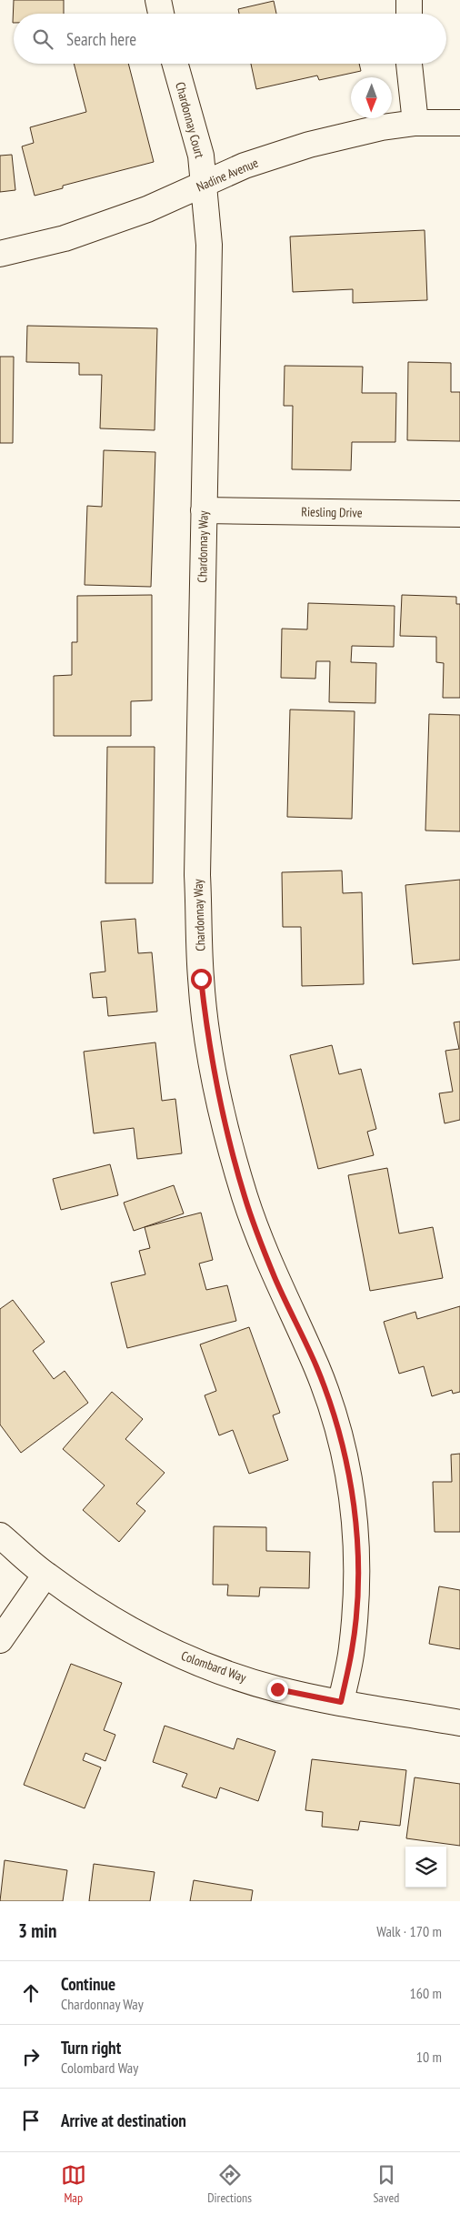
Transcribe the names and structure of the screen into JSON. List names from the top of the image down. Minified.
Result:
{"streets":{"street":["Chardonnay Court","Nadine Avenue","Riesling Drive","Chardonnay Way","Colombard Way"]},"crossings":[["Chardonnay Court","Nadine Avenue"],["Chardonnay Court","Chardonnay Way"],["Nadine Avenue","Chardonnay Way"],["Riesling Drive","Chardonnay Way"],["Chardonnay Way","Colombard Way"]],"north":"bottom","page":{"search":"Search here","heading":["3 min","Walk · 170 m"],"list":[["Continue","Chardonnay Way","160 m"],["Turn right","Colombard Way","10 m"],"Arrive at destination"],"nav":["Map","Directions","Saved"]}}
